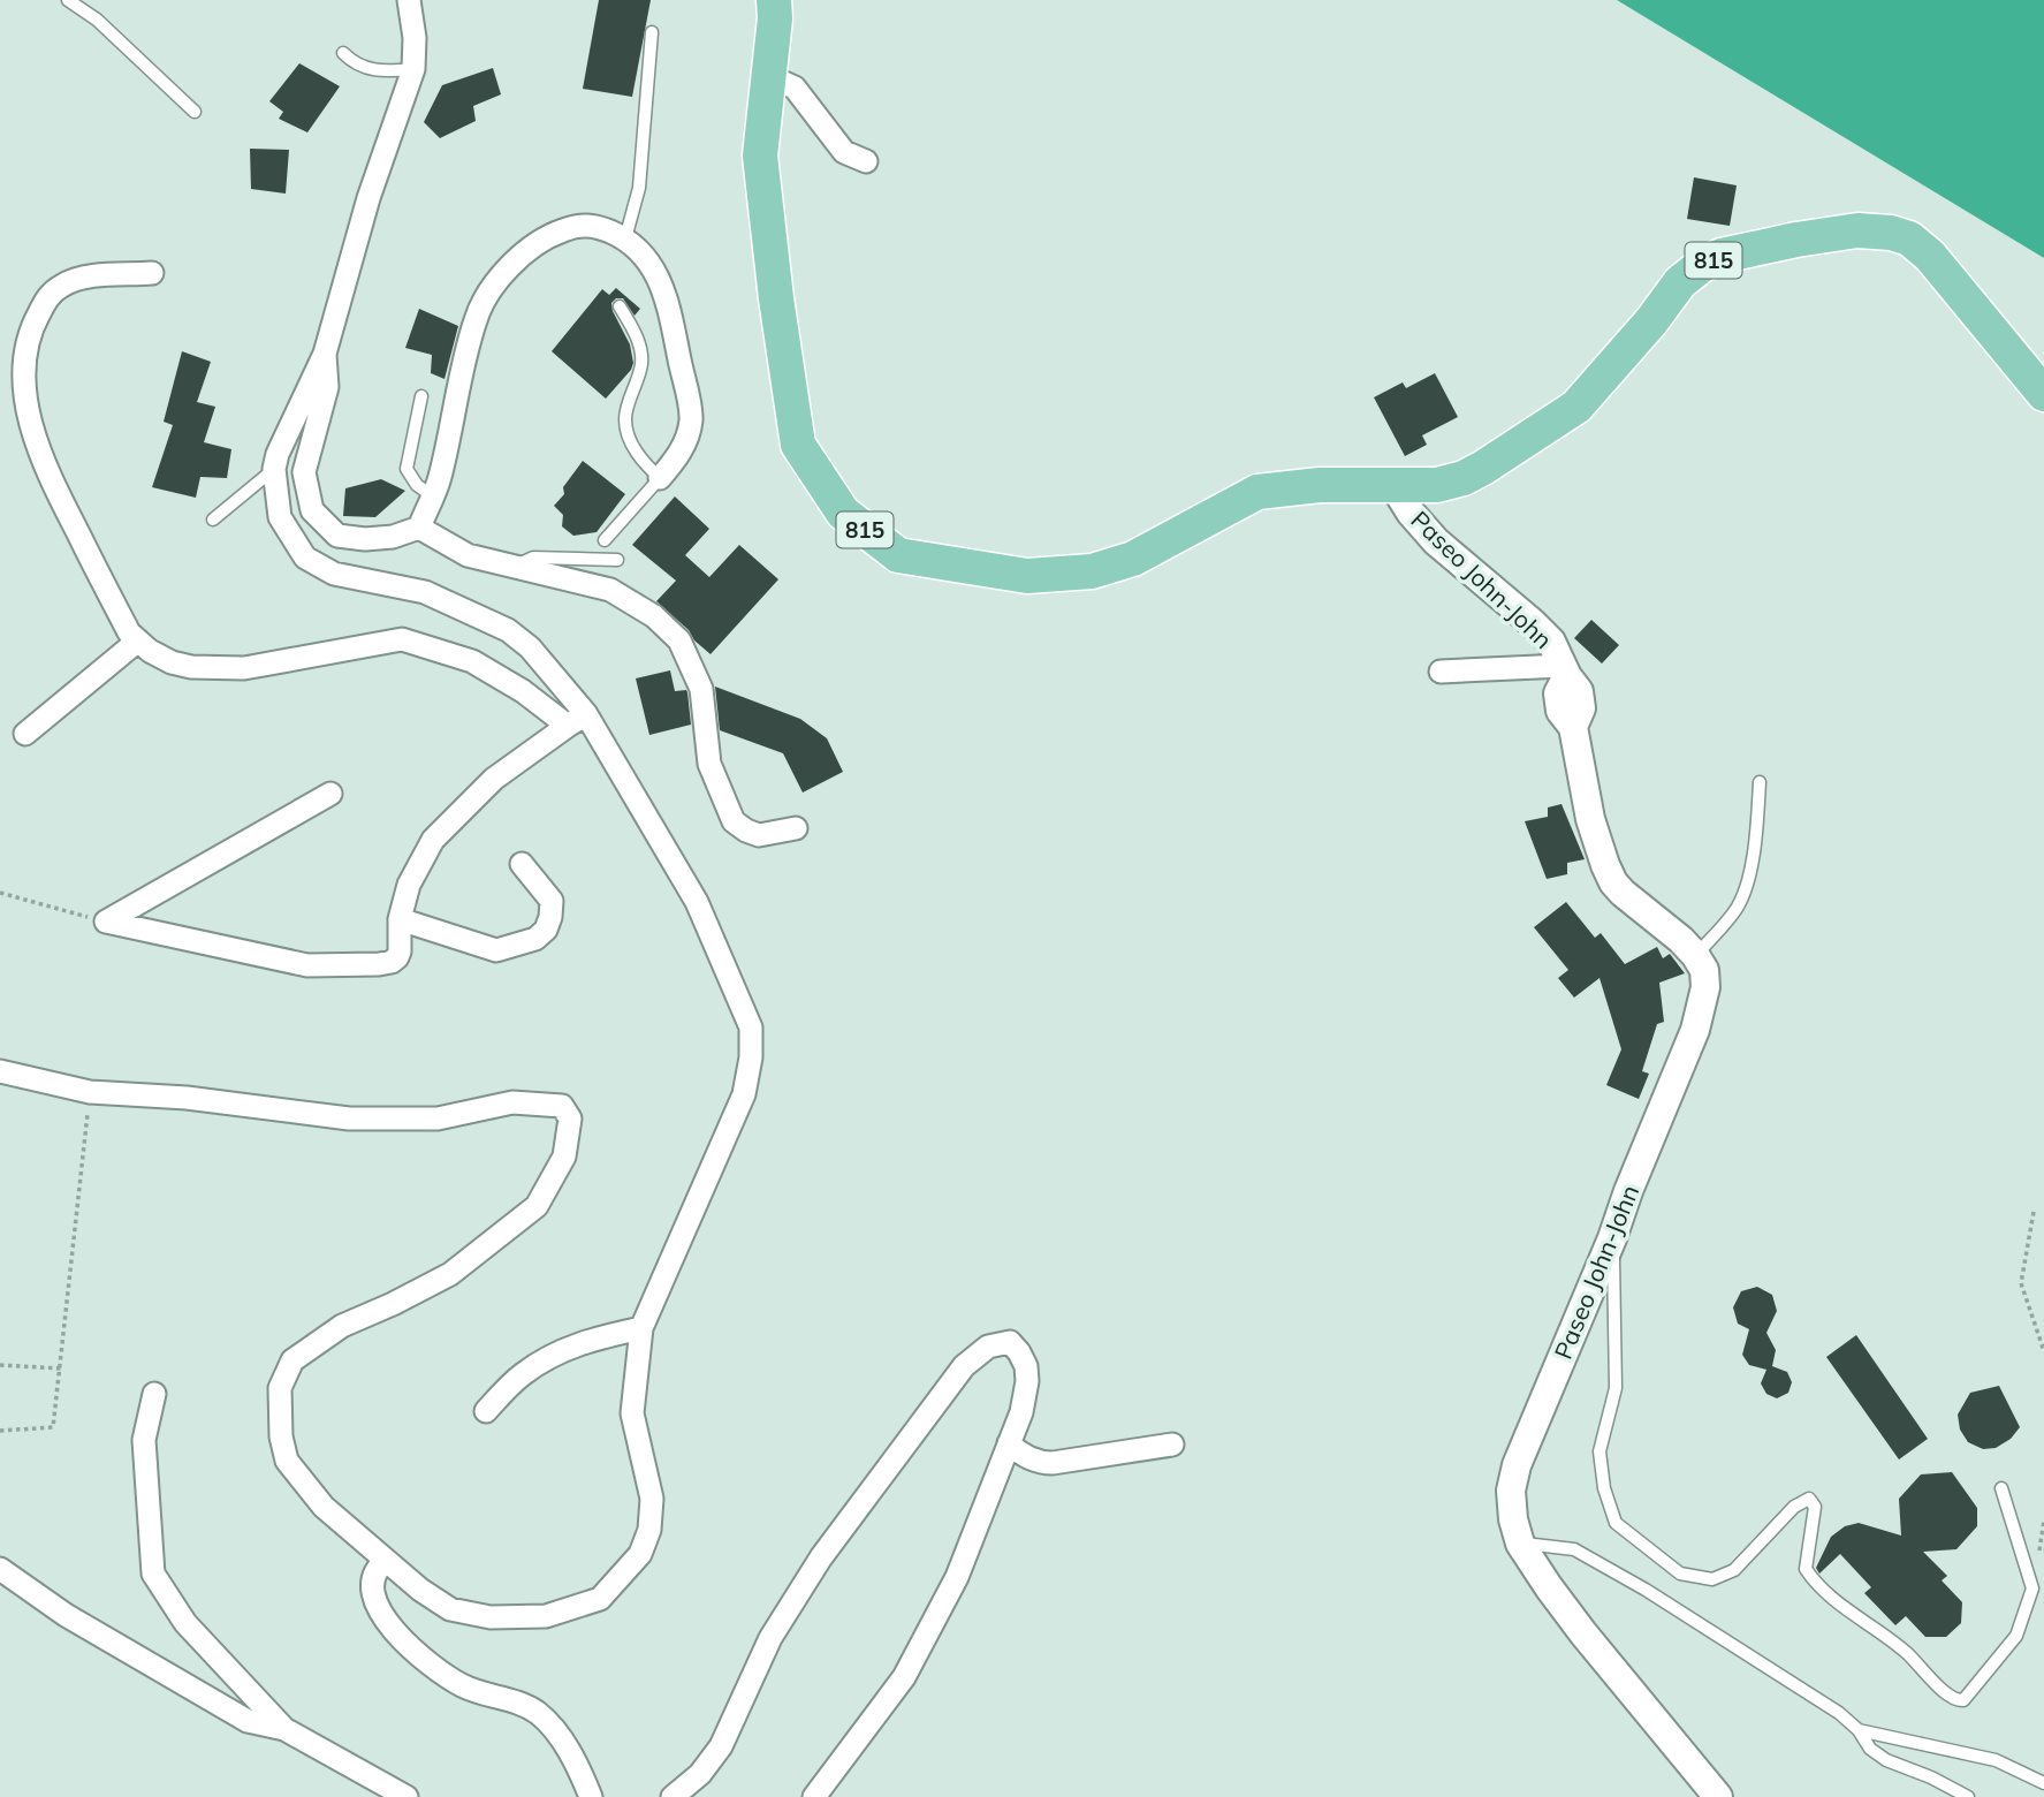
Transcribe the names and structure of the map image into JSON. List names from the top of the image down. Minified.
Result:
{"streets":{"main road":["815"],"street":["Paseo John-John"]},"crossings":[["815","Paseo John-John"]]}
